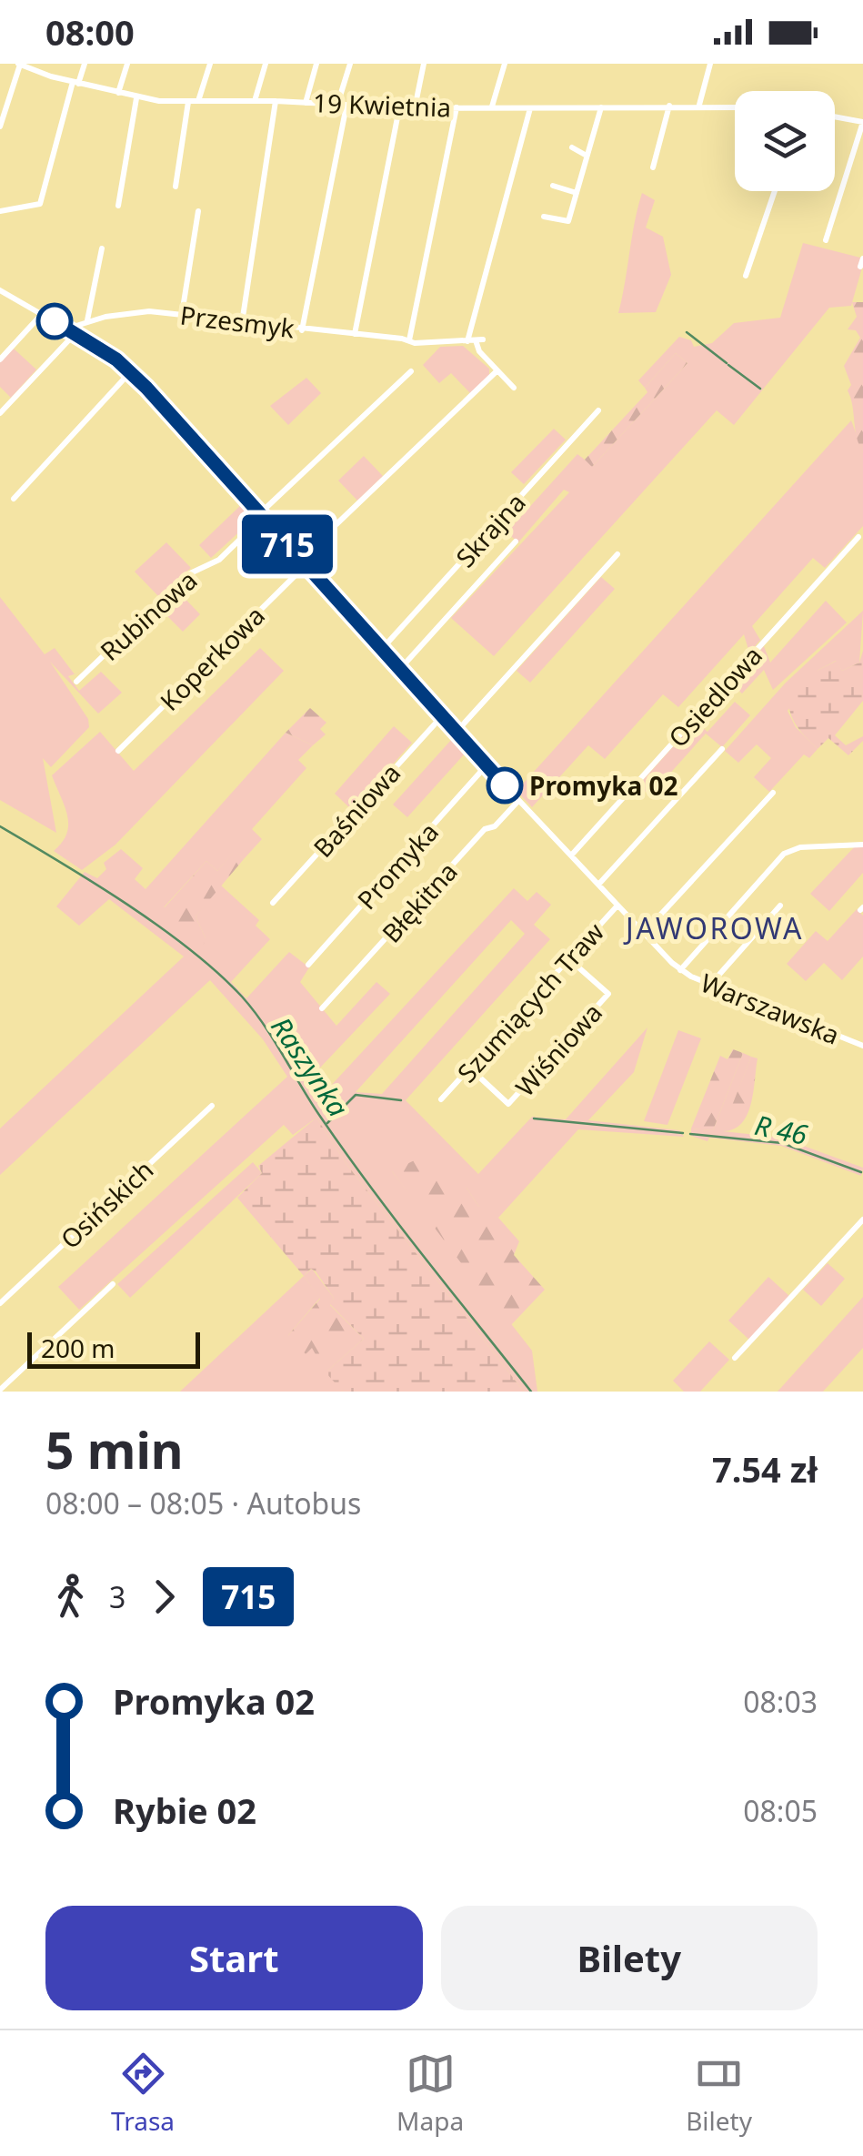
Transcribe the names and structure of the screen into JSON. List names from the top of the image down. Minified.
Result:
{"streets":{"street":["19 Kwietnia","Przesmyk","Skrajna","Rubinowa","Koperkowa","Osiedlowa","Baśniowa","Promyka","Błękitna","Szumiących Traw","Warszawska","Wiśniowa","Osińskich"]},"crossings":[["Przesmyk","Warszawska"],["Skrajna","Warszawska"],["Rubinowa","Warszawska"],["Koperkowa","Warszawska"],["Osiedlowa","Warszawska"],["Baśniowa","Warszawska"],["Promyka","Warszawska"],["Błękitna","Warszawska"],["Szumiących Traw","Warszawska"],["Szumiących Traw","Wiśniowa"]],"districts":["JAWOROWA"],"water":["Raszynka","R 46"],"places":["Promyka 02"],"lines":["bus line 715"],"scale_bar":"200 m","page":{"status":"08:00","on_map":"715","scale":"200 m","heading":["5 min","08:00 – 08:05 · Autobus","7.54 zł"],"legs":["3","715"],"list":[{"name":"Promyka 02","value":"08:03"},{"name":"Rybie 02","value":"08:05"}],"buttons":["Start","Bilety"],"tabs":["Trasa","Mapa","Bilety"]}}
